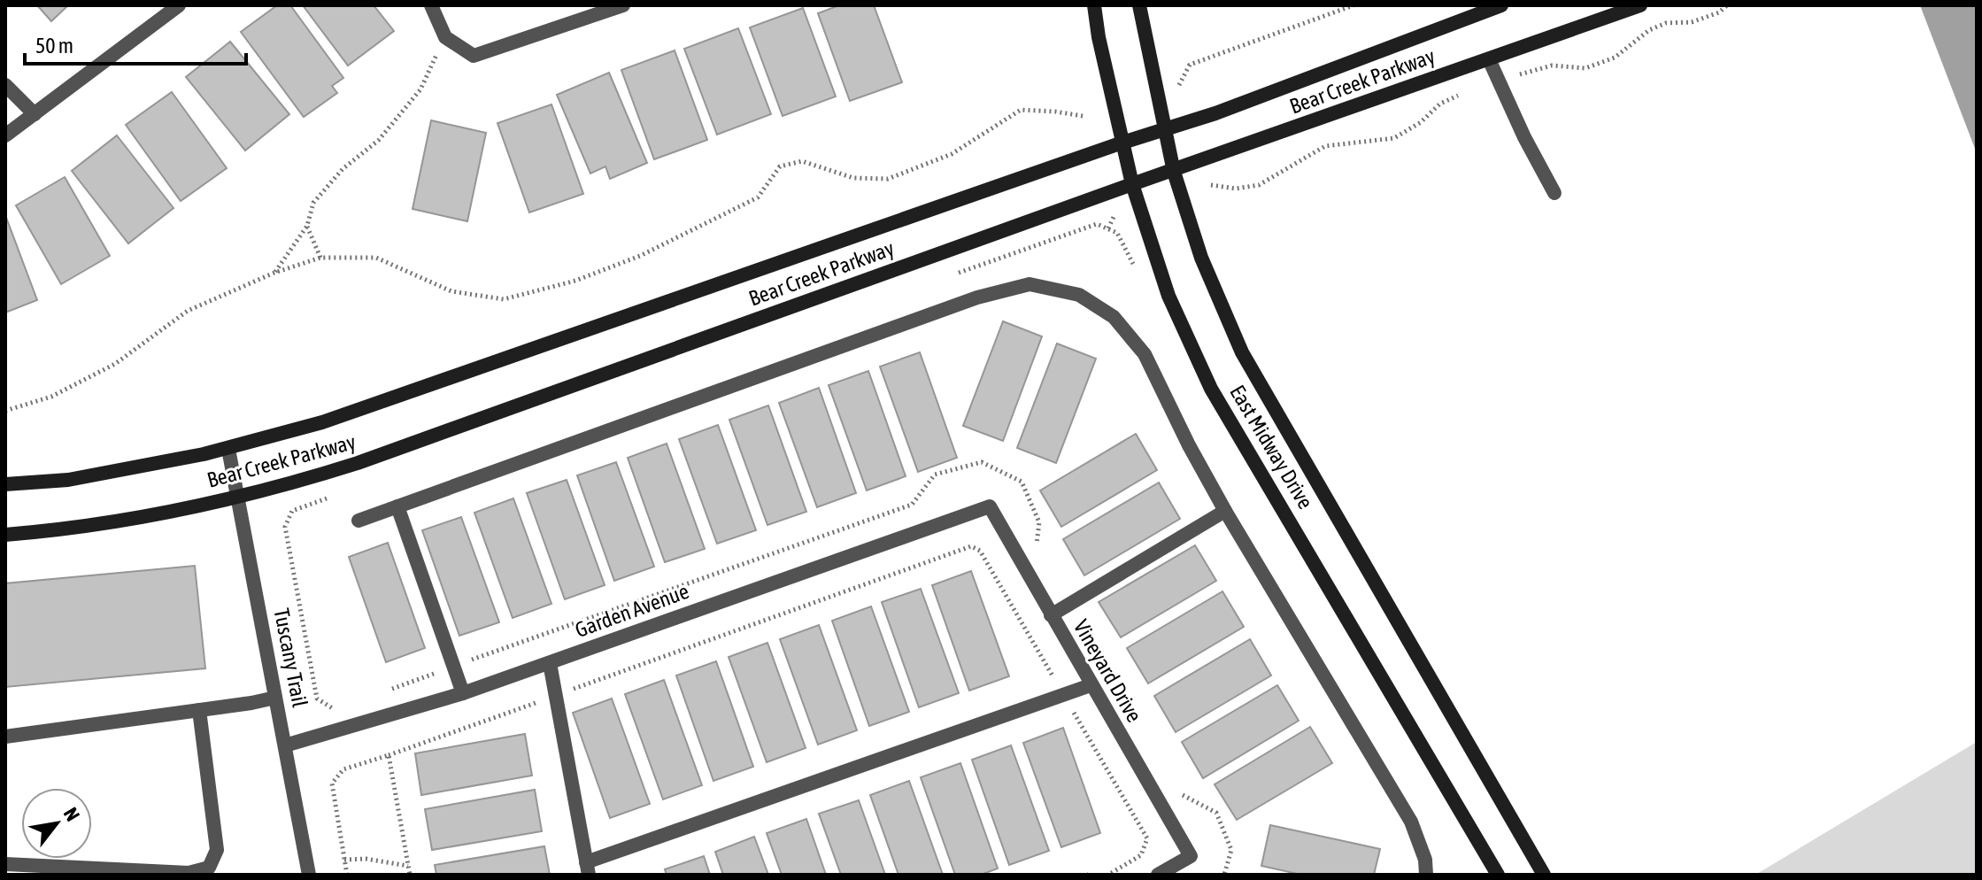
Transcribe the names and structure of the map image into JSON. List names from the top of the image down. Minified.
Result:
{"streets":{"street":["Bear Creek Parkway","East Midway Drive","Garden Avenue","Tuscany Trail","Vineyard Drive"]},"crossings":[["Bear Creek Parkway","East Midway Drive"],["Bear Creek Parkway","Tuscany Trail"],["Garden Avenue","Tuscany Trail"],["Garden Avenue","Vineyard Drive"]],"scale_bar":"50 m","north":"top right"}
